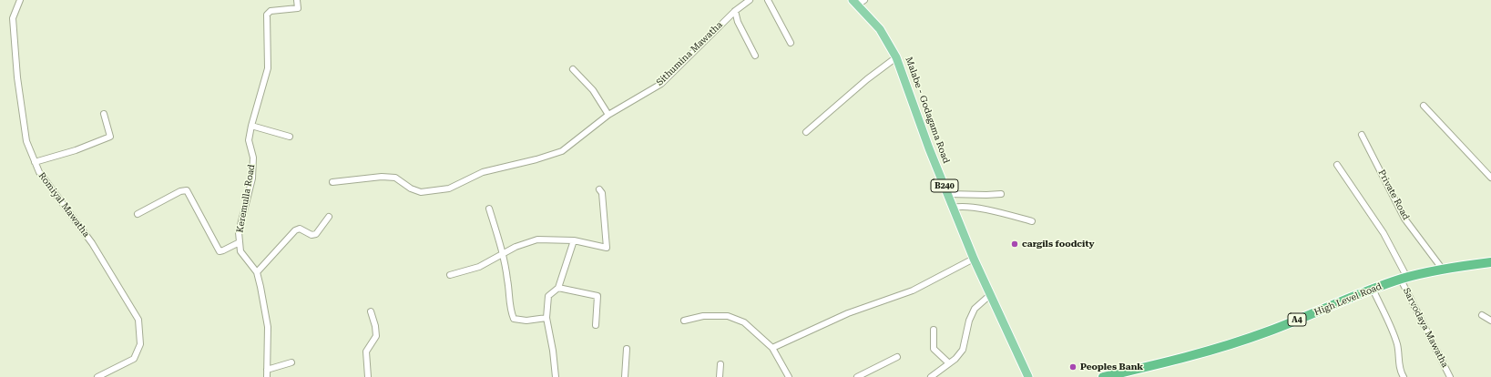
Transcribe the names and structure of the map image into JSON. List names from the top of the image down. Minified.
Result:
{"streets":{"highway":["High Level Road","A4"],"main road":["Malabe - Godagama Road","B240"],"street":["Sithumina Mawatha","Private Road","Keremulla Road","Romiyal Mawatha","Sarvodaya Mawatha"]},"crossings":[["Private Road","High Level Road"],["High Level Road","Sarvodaya Mawatha"]],"places":["cargils foodcity","Peoples Bank"]}
